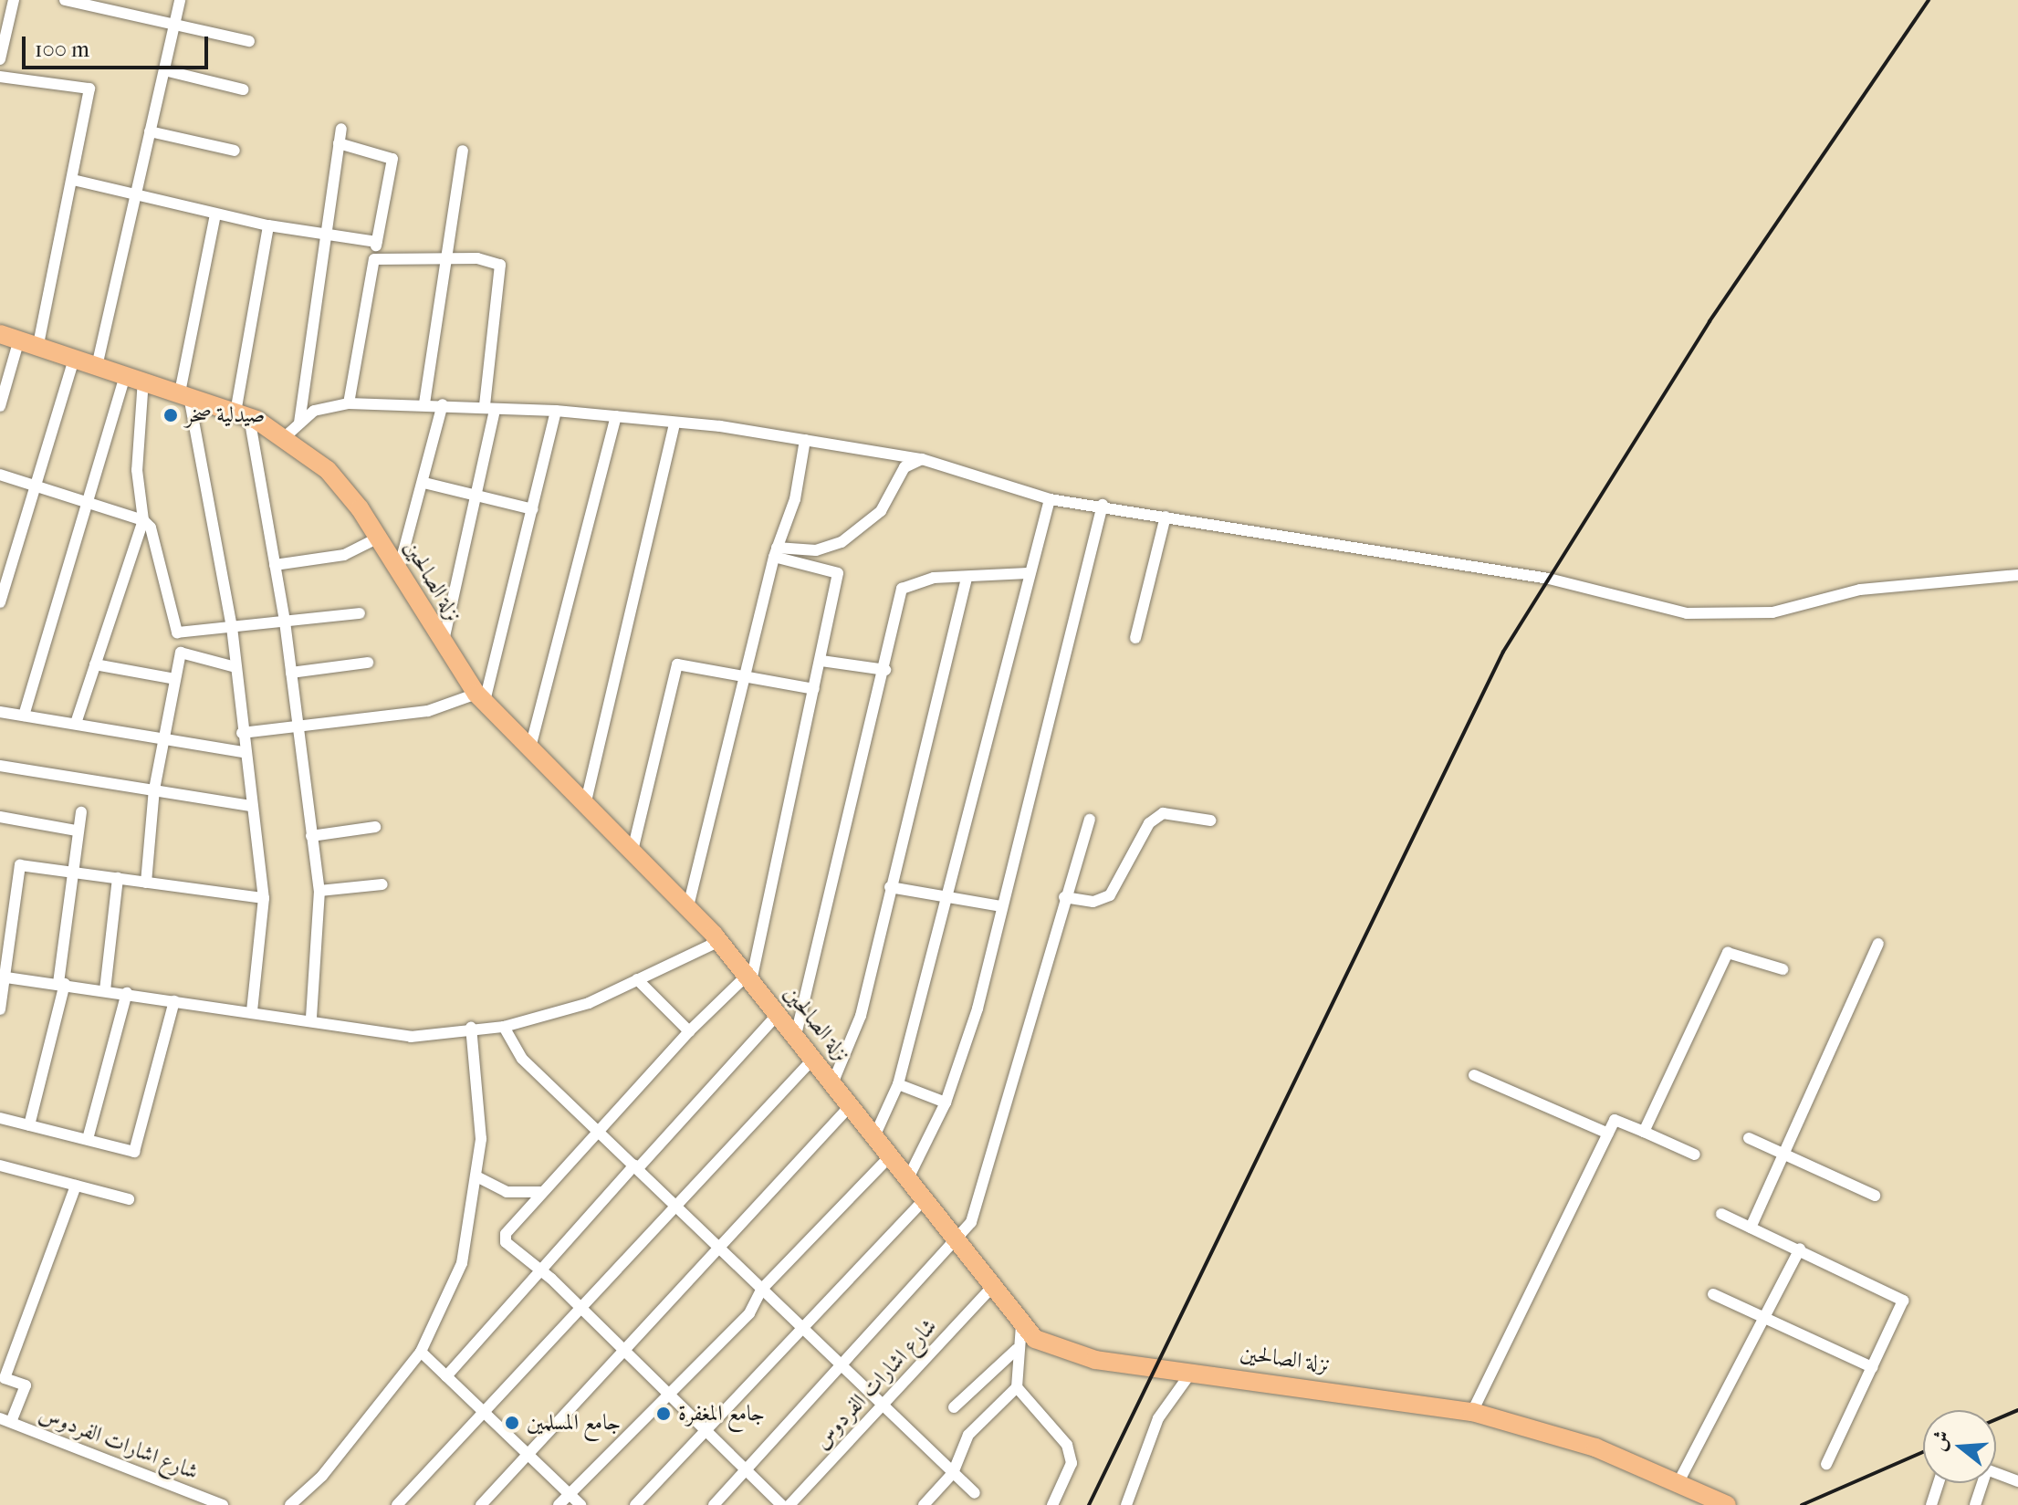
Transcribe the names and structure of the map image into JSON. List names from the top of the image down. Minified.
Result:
{"streets":{"main road":["نزلة الصالحين"],"street":["شارع اشارات الفردوس"]},"crossings":[["نزلة الصالحين","شارع اشارات الفردوس"]],"places":["صيدلية صخر","جامع المغفرة","جامع المسلمين"],"scale_bar":"100 m","north":"left"}
